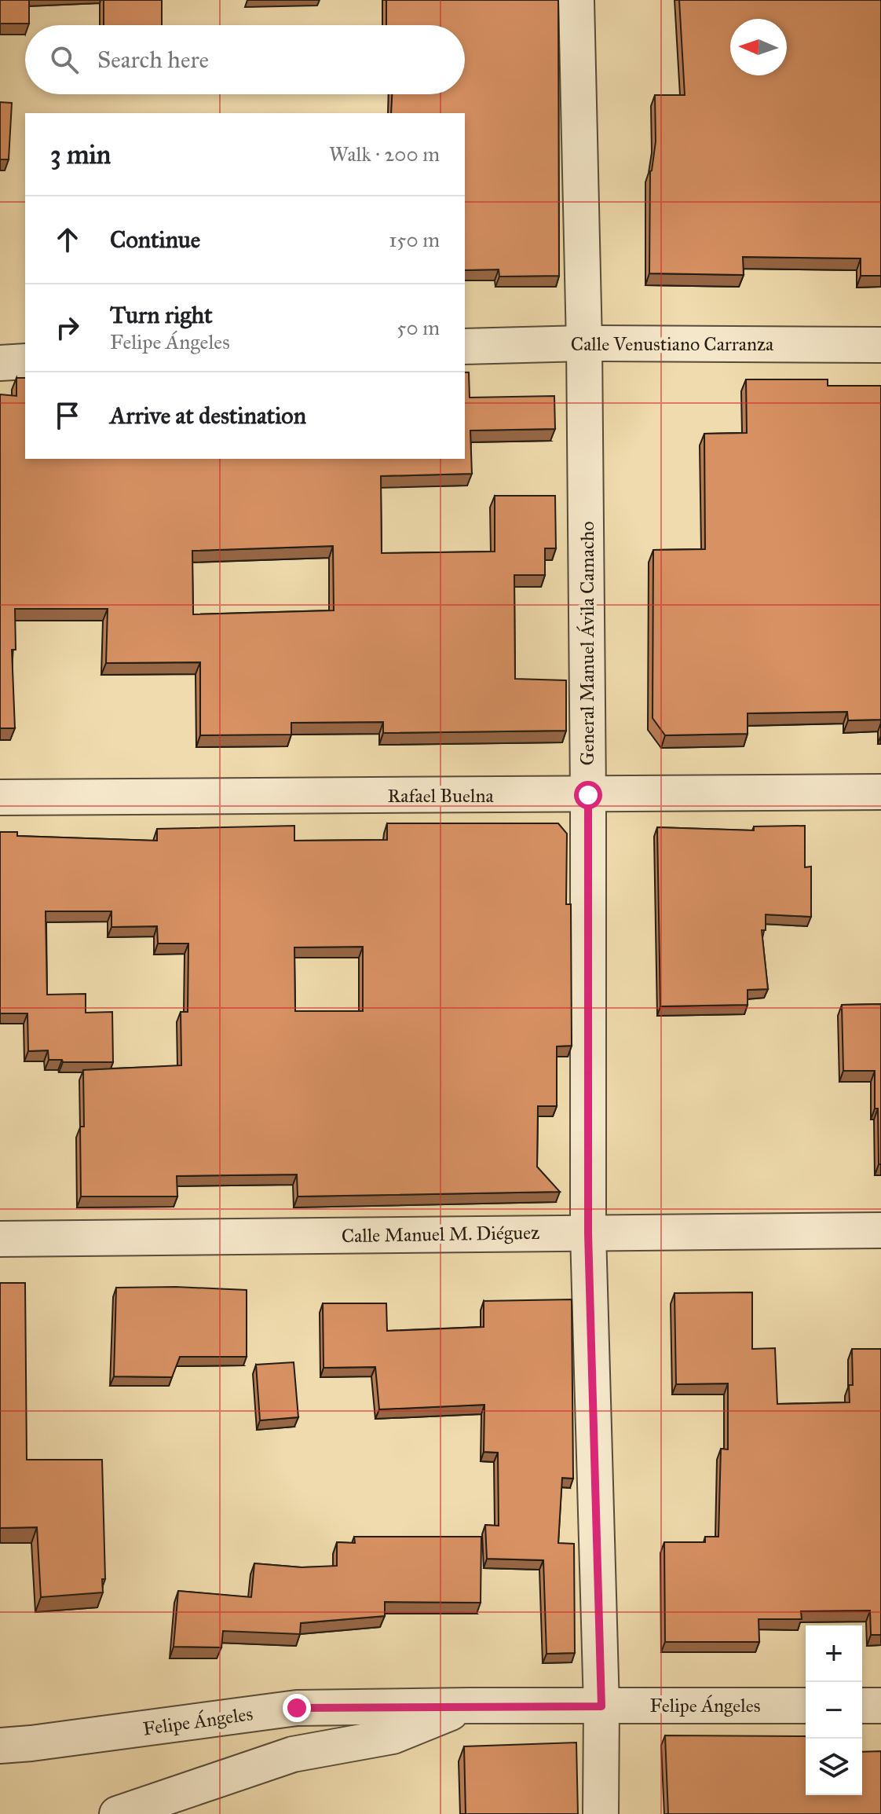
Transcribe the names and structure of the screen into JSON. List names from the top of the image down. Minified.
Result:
{"streets":{"street":["Calle Venustiano Carranza","General Manuel Ávila Camacho","Rafael Buelna","Calle Manuel M. Diéguez","Felipe Ángeles"]},"crossings":[["Calle Venustiano Carranza","General Manuel Ávila Camacho"],["General Manuel Ávila Camacho","Rafael Buelna"],["General Manuel Ávila Camacho","Calle Manuel M. Diéguez"],["General Manuel Ávila Camacho","Felipe Ángeles"]],"north":"left","page":{"search":"Search here","heading":["3 min","Walk · 200 m"],"list":[["Continue","150 m"],["Turn right","Felipe Ángeles","50 m"],"Arrive at destination"],"map_buttons":["+","−"]}}
